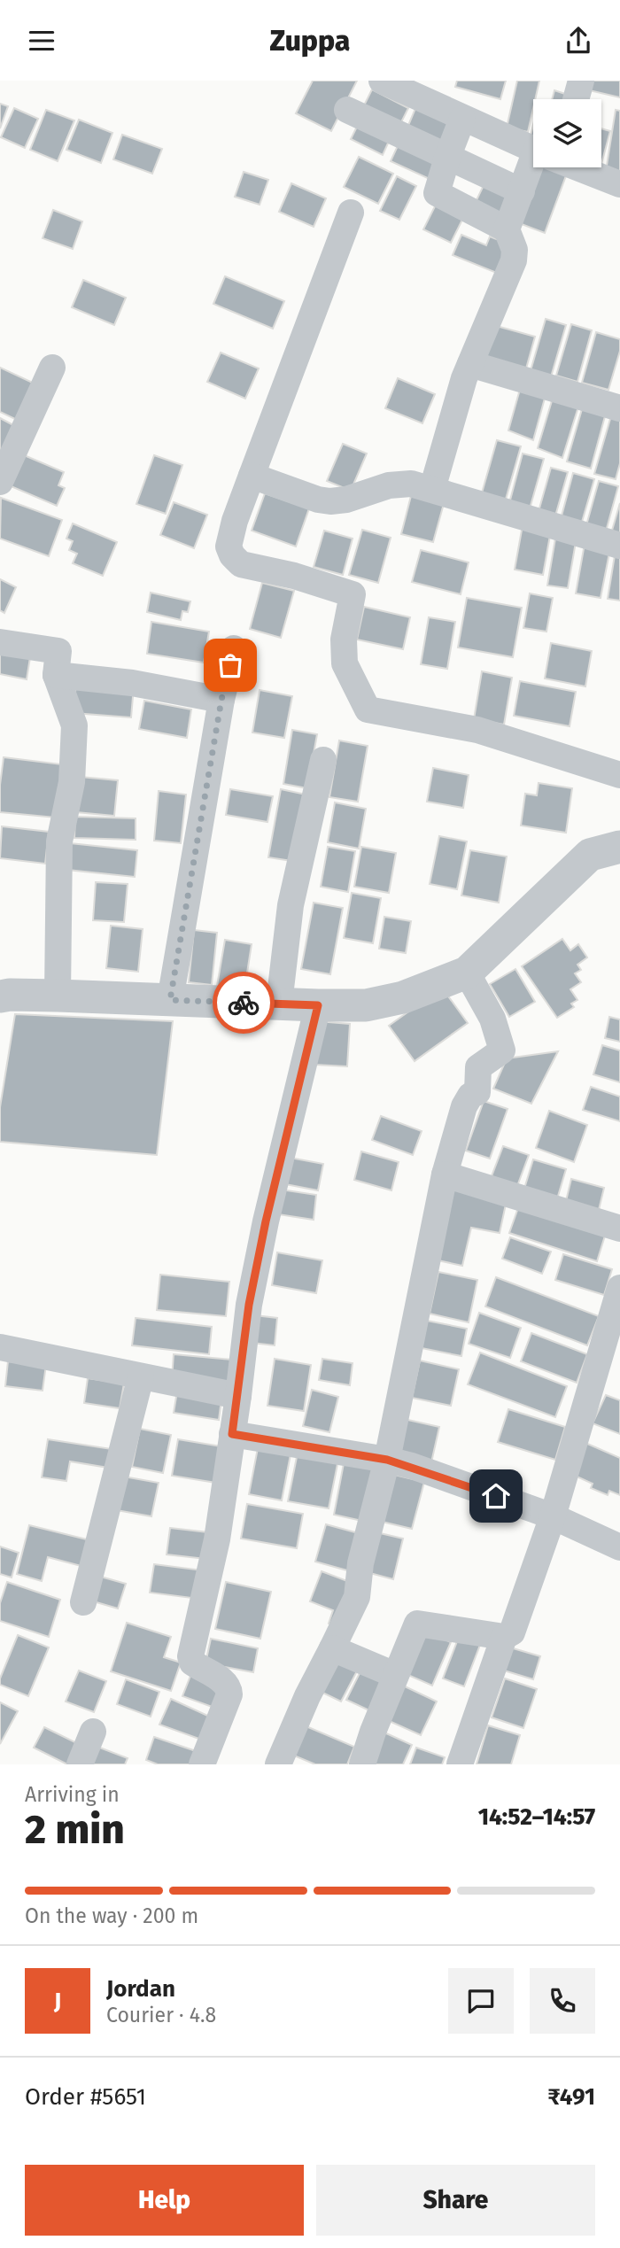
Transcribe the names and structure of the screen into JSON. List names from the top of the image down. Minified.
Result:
{"page":{"header":"Zuppa","heading":["2 min","Arriving in","14:52–14:57"],"panel":["Jordan","Courier · 4.8","Order #5651","₹491"],"bar":"On the way · 200 m","round":"J","buttons":["Help","Share"]}}
